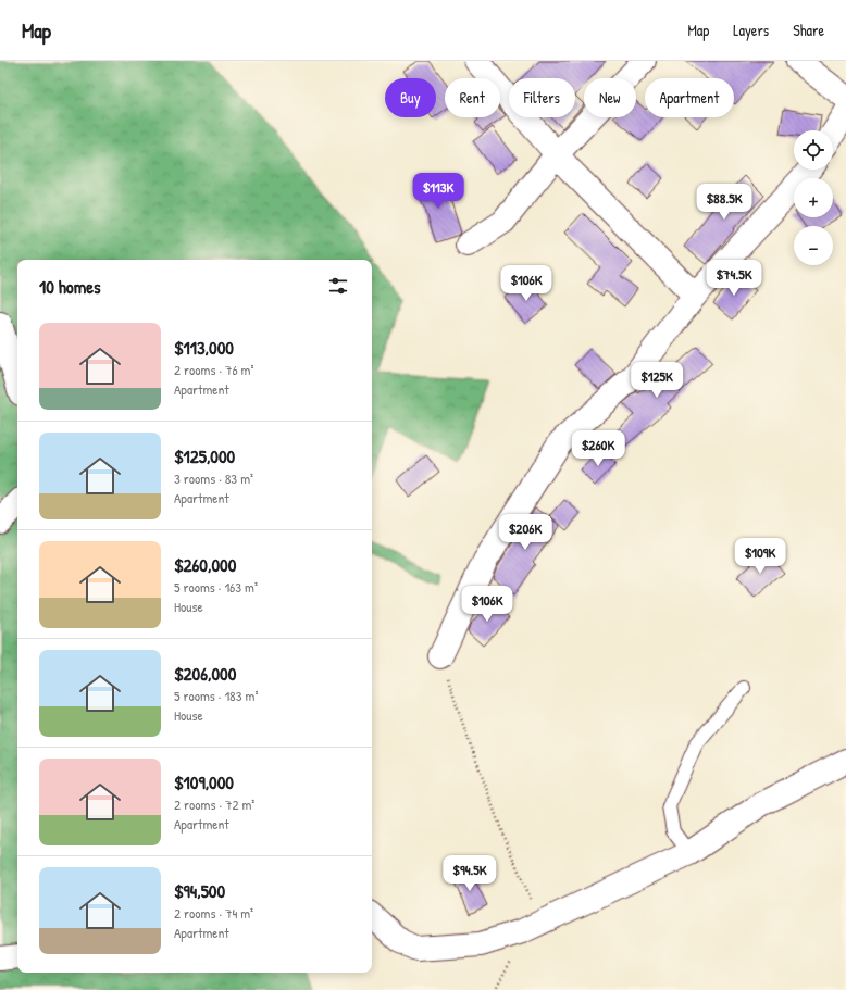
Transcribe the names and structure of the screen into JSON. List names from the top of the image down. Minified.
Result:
{"page":{"header":"Map","nav":["Map","Layers","Share"],"chip":["Buy","Rent","Filters","New","Apartment"],"map_buttons":["+","−"],"price":["$113K","$88.5K","$74.5K","$106K","$125K","$260K","$206K","$109K","$106K","$94.5K"],"heading":"10 homes","list":[{"name":"$113,000","note":"2 rooms · 76 m² · Apartment"},{"name":"$125,000","note":"3 rooms · 83 m² · Apartment"},{"name":"$260,000","note":"5 rooms · 163 m² · House"},{"name":"$206,000","note":"5 rooms · 183 m² · House"},{"name":"$109,000","note":"2 rooms · 72 m² · Apartment"},{"name":"$94,500","note":"2 rooms · 74 m² · Apartment"}]}}
